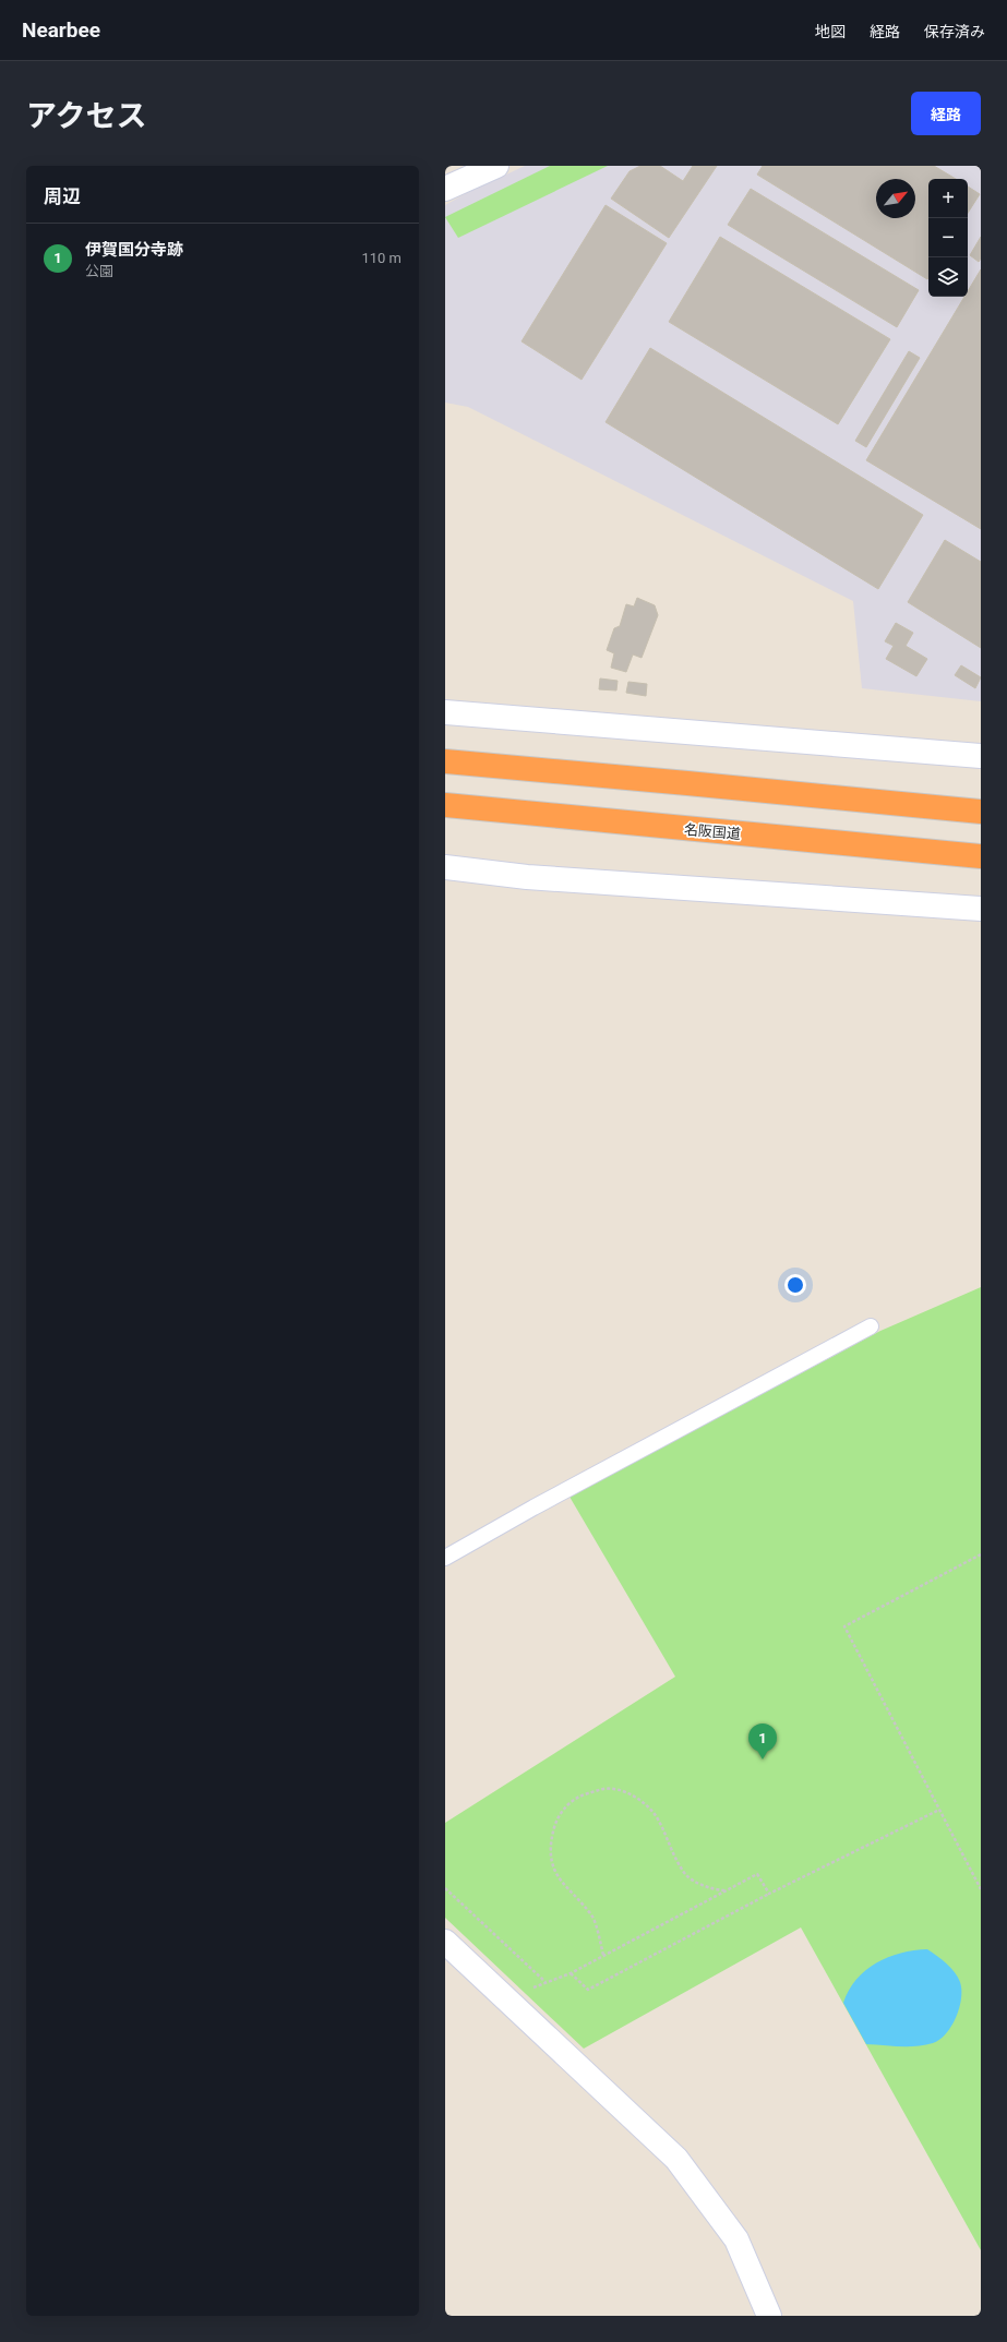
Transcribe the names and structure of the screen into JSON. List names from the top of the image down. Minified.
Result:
{"streets":{"highway":["名阪国道"]},"north":"top right","page":{"header":"Nearbee","nav":["地図","経路","保存済み"],"title":"アクセス","buttons":"経路","heading":"周辺","map_buttons":["+","−"],"list":[{"mark":"1","name":"伊賀国分寺跡","note":"公園","value":"110 m"}],"pins":"1"}}
